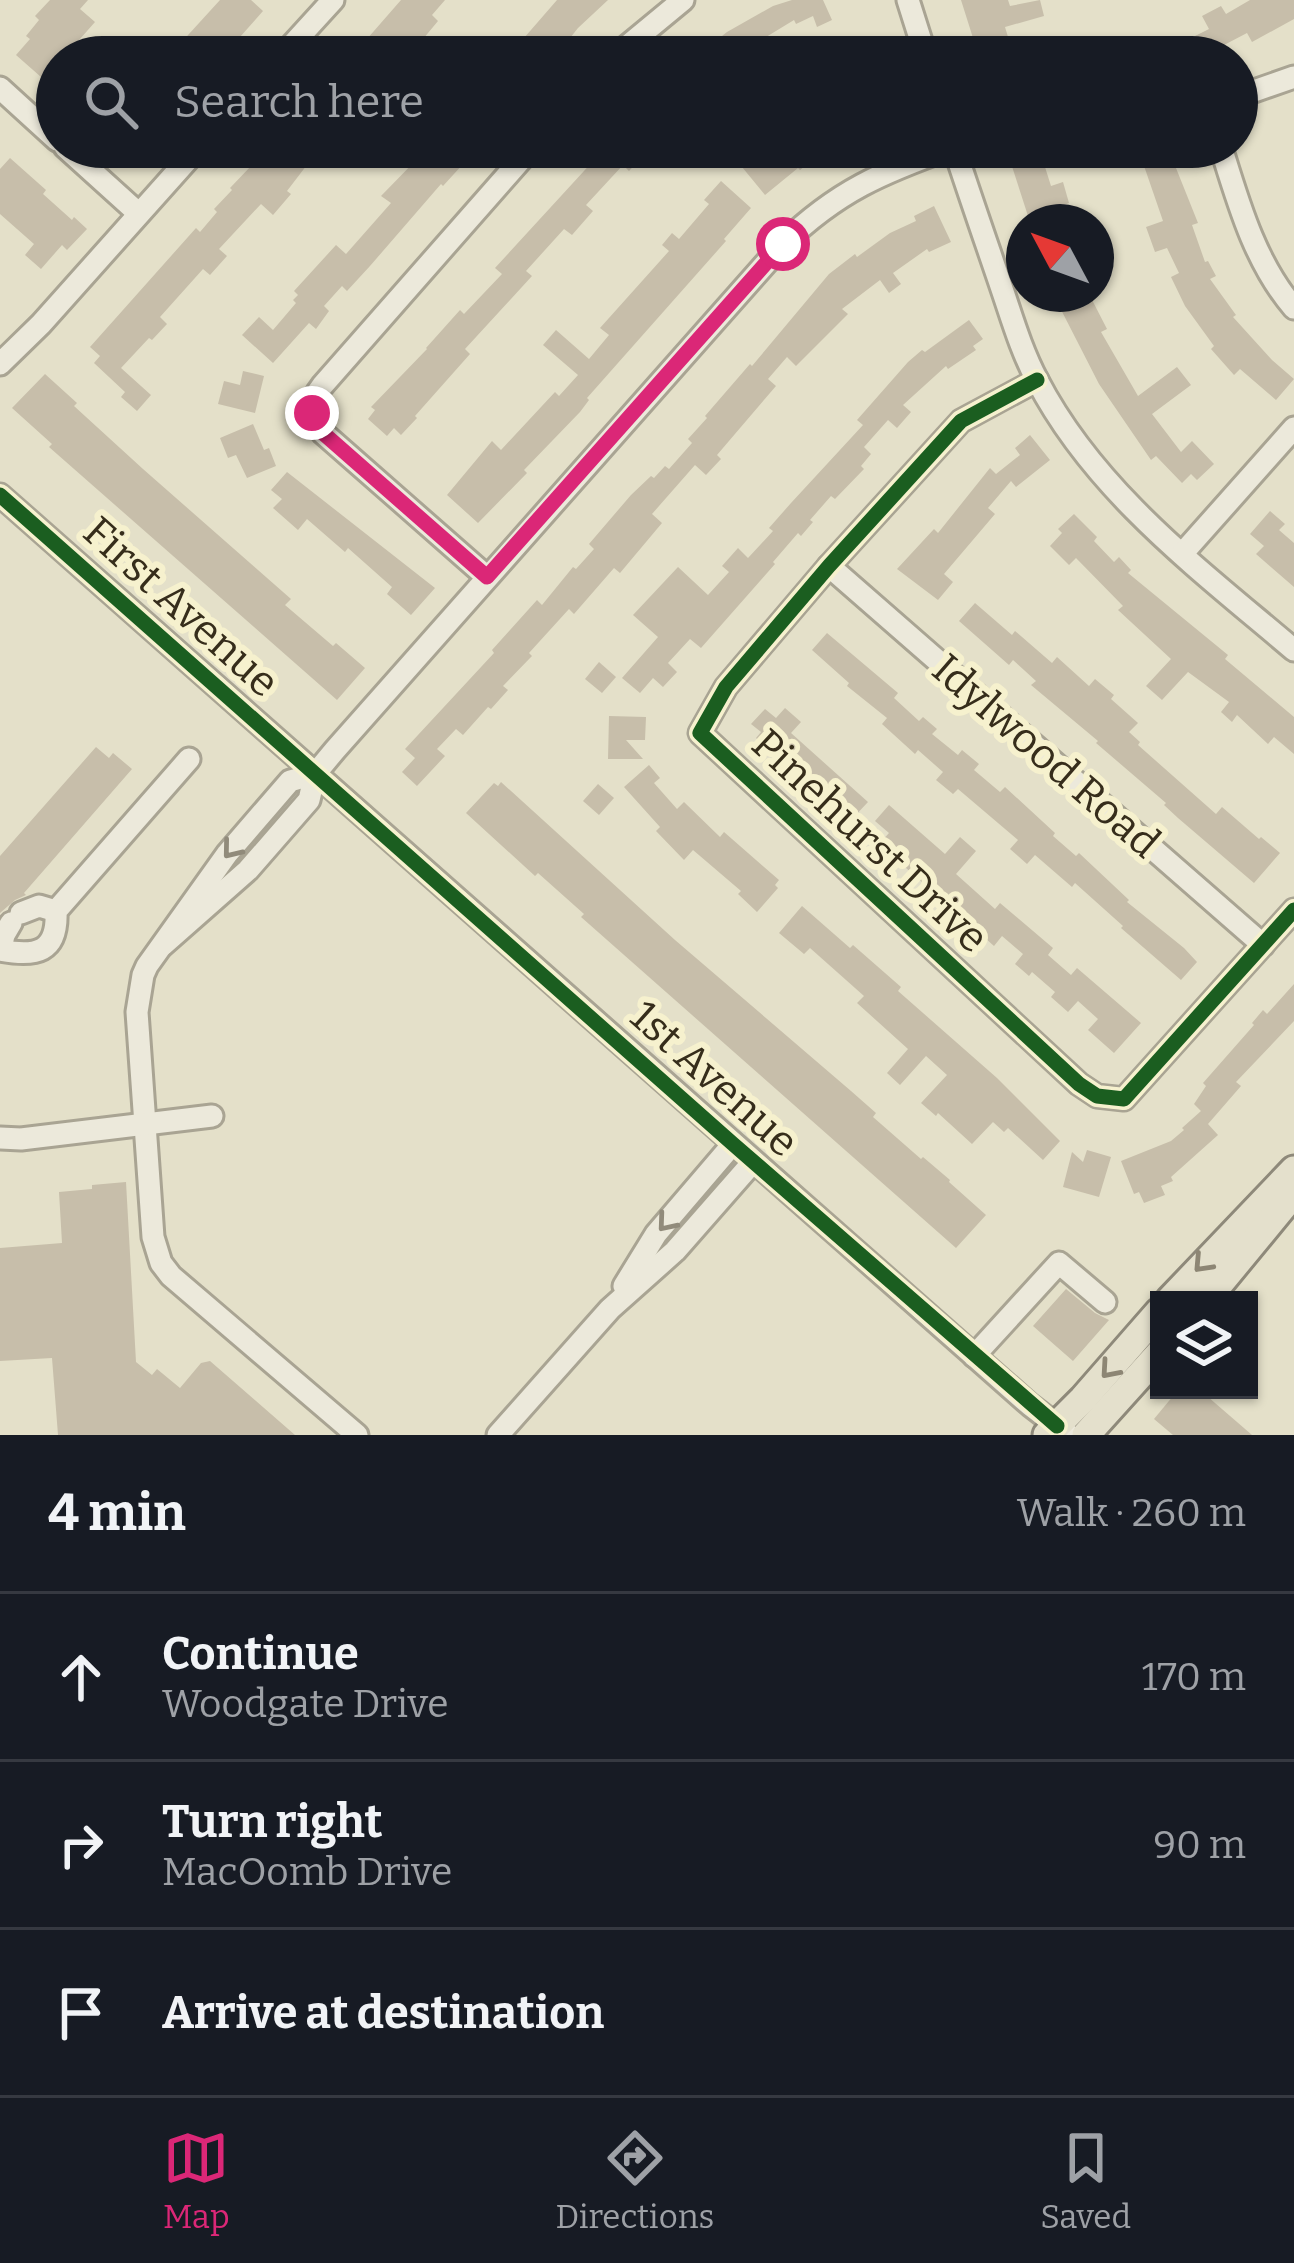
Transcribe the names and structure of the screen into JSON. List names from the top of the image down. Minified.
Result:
{"streets":{"street":["First Avenue","Idylwood Road","Pinehurst Drive","1st Avenue"]},"crossings":[["First Avenue","1st Avenue"],["Idylwood Road","Pinehurst Drive"]],"north":"top left","page":{"search":"Search here","heading":["4 min","Walk · 260 m"],"list":[["Continue","Woodgate Drive","170 m"],["Turn right","MacOomb Drive","90 m"],"Arrive at destination"],"nav":["Map","Directions","Saved"]}}
